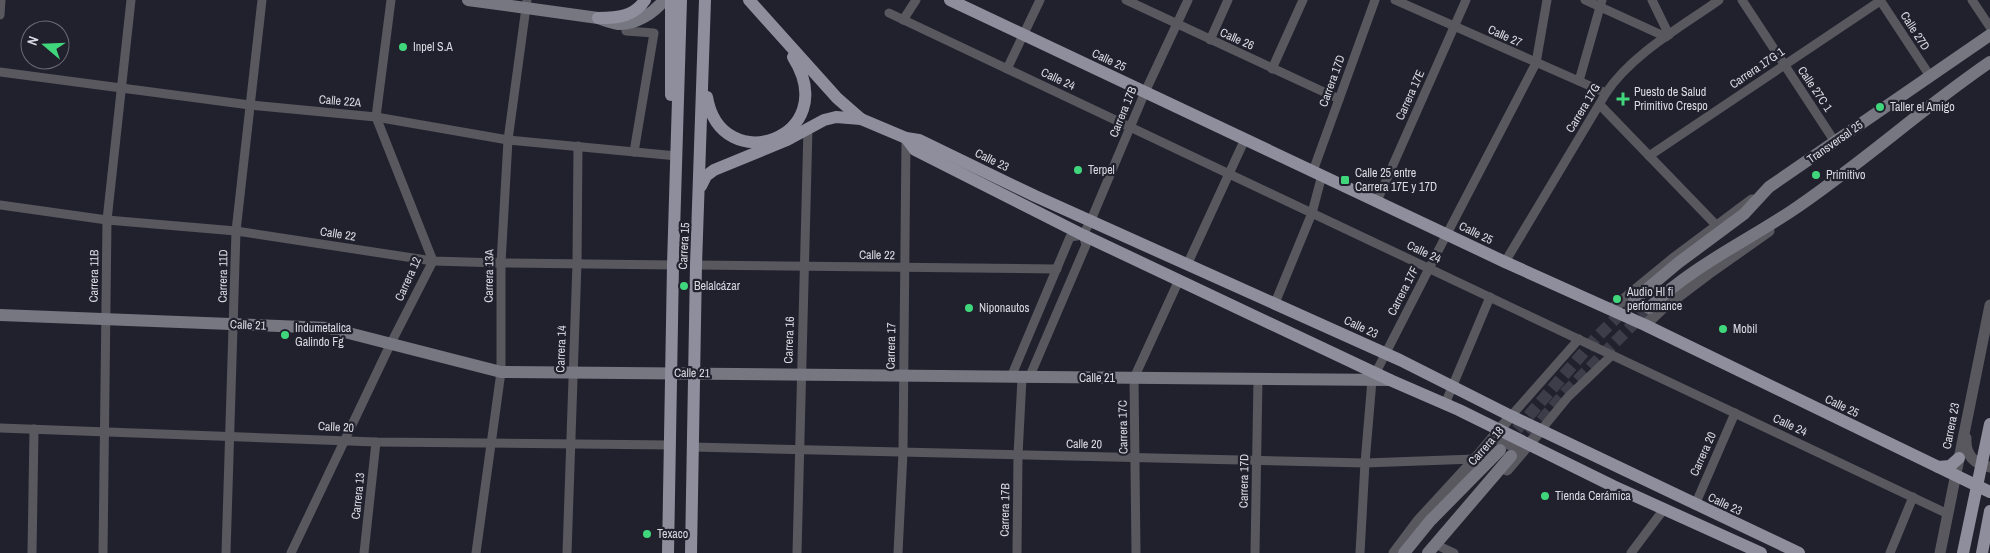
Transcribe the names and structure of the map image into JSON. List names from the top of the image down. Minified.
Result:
{"streets":{"main road":["Calle 25","Transversal 25","Calle 23","Carrera 15","Calle 21","Carrera 18"],"street":["Calle 27D","Calle 27","Calle 26","Carrera 17G 1","Calle 24","Carrera 17D","Calle 27C 1","Carrera 17E","Calle 22A","Carrera 17G","Carrera 17B","Calle 22","Carrera 11B","Carrera 11D","Carrera 13A","Carrera 12","Carrera 17F","Carrera 16","Carrera 17","Carrera 14","Carrera 23","Calle 20","Carrera 17C","Carrera 20","Carrera 13"]},"crossings":[["Calle 27D","Carrera 17G 1"],["Calle 27D","Transversal 25"],["Calle 27","Carrera 17E"],["Calle 27","Carrera 17G"],["Calle 27","Carrera 17F"],["Calle 26","Carrera 17D"],["Calle 26","Carrera 17B"],["Calle 25","Carrera 17D"],["Calle 25","Carrera 17E"],["Calle 25","Carrera 17G"],["Calle 25","Carrera 17B"],["Calle 25","Carrera 17F"],["Calle 25","Carrera 23"],["Carrera 17G 1","Calle 27C 1"],["Calle 24","Carrera 17D"],["Calle 24","Carrera 17B"],["Calle 24","Carrera 17F"],["Calle 24","Carrera 23"],["Calle 24","Carrera 18"],["Calle 24","Carrera 20"],["Carrera 17D","Calle 23"],["Carrera 17D","Calle 21"],["Carrera 17D","Calle 20"],["Calle 27C 1","Transversal 25"],["Calle 22A","Carrera 15"],["Calle 22A","Carrera 11B"],["Calle 22A","Carrera 11D"],["Calle 22A","Carrera 13A"],["Calle 22A","Carrera 12"],["Calle 22A","Carrera 14"],["Carrera 17B","Calle 23"],["Carrera 17B","Calle 22"],["Carrera 17B","Calle 21"],["Carrera 17B","Calle 20"],["Calle 23","Carrera 17F"],["Calle 23","Calle 21"],["Calle 23","Carrera 17"],["Calle 23","Carrera 17C"],["Calle 23","Carrera 18"],["Calle 23","Carrera 20"],["Calle 22","Carrera 15"],["Calle 22","Carrera 11B"],["Calle 22","Carrera 11D"],["Calle 22","Carrera 13A"],["Calle 22","Carrera 12"],["Calle 22","Carrera 16"],["Calle 22","Carrera 17"],["Calle 22","Carrera 14"],["Carrera 15","Calle 21"],["Carrera 15","Calle 20"],["Carrera 11B","Calle 21"],["Carrera 11B","Calle 20"],["Carrera 11D","Calle 21"],["Carrera 11D","Calle 20"],["Carrera 13A","Calle 21"],["Carrera 13A","Calle 20"],["Carrera 12","Calle 21"],["Carrera 12","Calle 20"],["Carrera 17F","Calle 21"],["Carrera 17F","Calle 20"],["Calle 21","Carrera 16"],["Calle 21","Carrera 17"],["Calle 21","Carrera 14"],["Calle 21","Carrera 17C"],["Carrera 16","Calle 20"],["Carrera 17","Calle 20"],["Carrera 14","Calle 20"],["Calle 20","Carrera 17C"],["Calle 20","Carrera 18"],["Calle 20","Carrera 13"]],"places":{"other":["Inpel S.A","Taller el Amigo","Terpel","Primitivo","Belalcázar","Audio HI fi performance","Niponautos","Mobil","Indumetalica Galindo Fg","Tienda Cerámica","Texaco"],"health":["Puesto de Salud Primitivo Crespo"],"transit":["Calle 25 entre Carrera 17E y 17D"]},"north":"left"}
